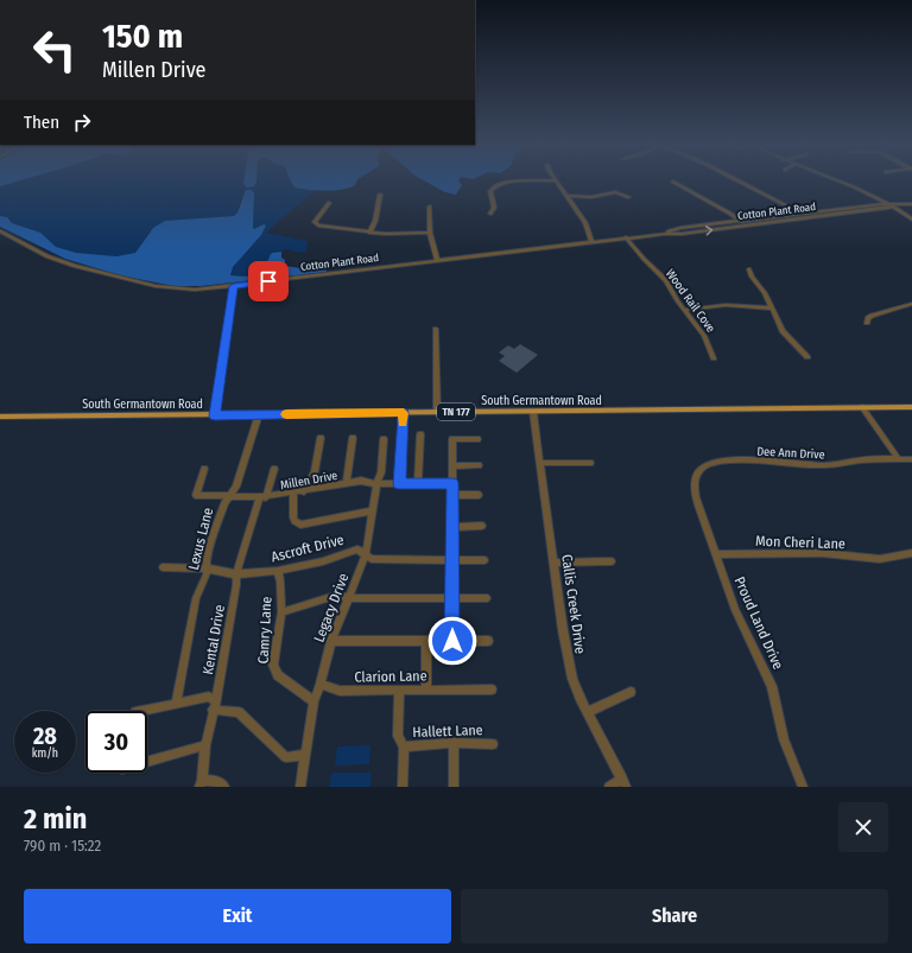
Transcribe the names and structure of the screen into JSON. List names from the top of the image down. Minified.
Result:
{"streets":{"main road":["South Germantown Road","TN 177"],"street":["Cotton Plant Road","Wood Rail Cove","Dee Ann Drive","Millen Drive","Lexus Lane","Mon Cheri Lane","Ascroft Drive","Callis Creek Drive","Legacy Drive","Proud Land Drive","Camry Lane","Kental Drive","Clarion Lane","Hallett Lane"]},"crossings":[["Cotton Plant Road","Wood Rail Cove"],["South Germantown Road","Lexus Lane"],["South Germantown Road","Callis Creek Drive"],["Dee Ann Drive","Proud Land Drive"],["Millen Drive","Lexus Lane"],["Millen Drive","Legacy Drive"],["Millen Drive","Kental Drive"],["Lexus Lane","Ascroft Drive"],["Mon Cheri Lane","Proud Land Drive"],["Ascroft Drive","Legacy Drive"],["Ascroft Drive","Camry Lane"],["Ascroft Drive","Kental Drive"],["Legacy Drive","Camry Lane"],["Legacy Drive","Clarion Lane"]],"page":{"turn":["150 m","Millen Drive"],"then":"Then","speed":"28 km/h","limit":"30","heading":["2 min","790 m · 15:22"],"buttons":["Exit","Share"]}}
